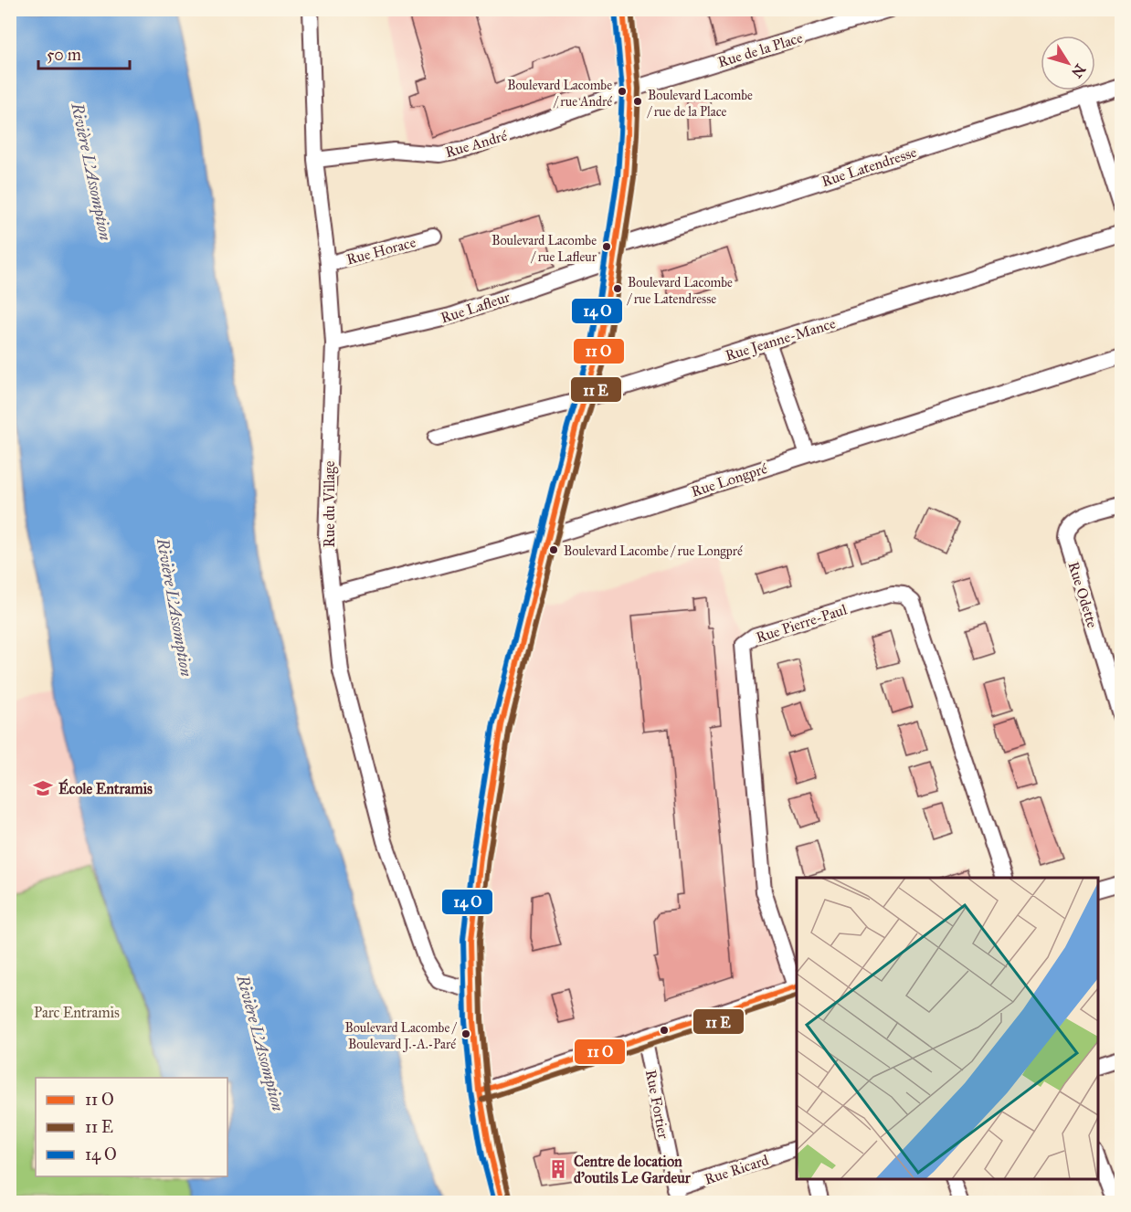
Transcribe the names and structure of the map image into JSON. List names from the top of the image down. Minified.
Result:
{"streets":{"street":["Rue de la Place","Rue André","Rue Latendresse","Rue Horace","Rue Lafleur","Rue Jeanne-Mance","Rue Longpré","Rue du Village","Rue Odette","Rue Pierre-Paul","Rue Fortier","Rue Ricard"]},"crossings":[["Rue de la Place","Rue André"],["Rue André","Rue du Village"],["Rue Latendresse","Rue Lafleur"],["Rue Horace","Rue du Village"],["Rue Lafleur","Rue du Village"],["Rue Longpré","Rue du Village"],["Rue Fortier","Rue Ricard"]],"water":["Rivière L'Assomption"],"parks":["Parc Entramis"],"places":{"other":["Boulevard Lacombe / rue André","Boulevard Lacombe / rue de la Place","Boulevard Lacombe / rue Lafleur","Boulevard Lacombe / rue Latendresse","Boulevard Lacombe / rue Longpré","Boulevard Lacombe / Boulevard J.-A.-Paré"],"school or university":["École Entramis"],"building":["Centre de location d'outils Le Gardeur"]},"legend":["11 O","11 E","14 O"],"scale_bar":"50 m","north":"bottom right"}
